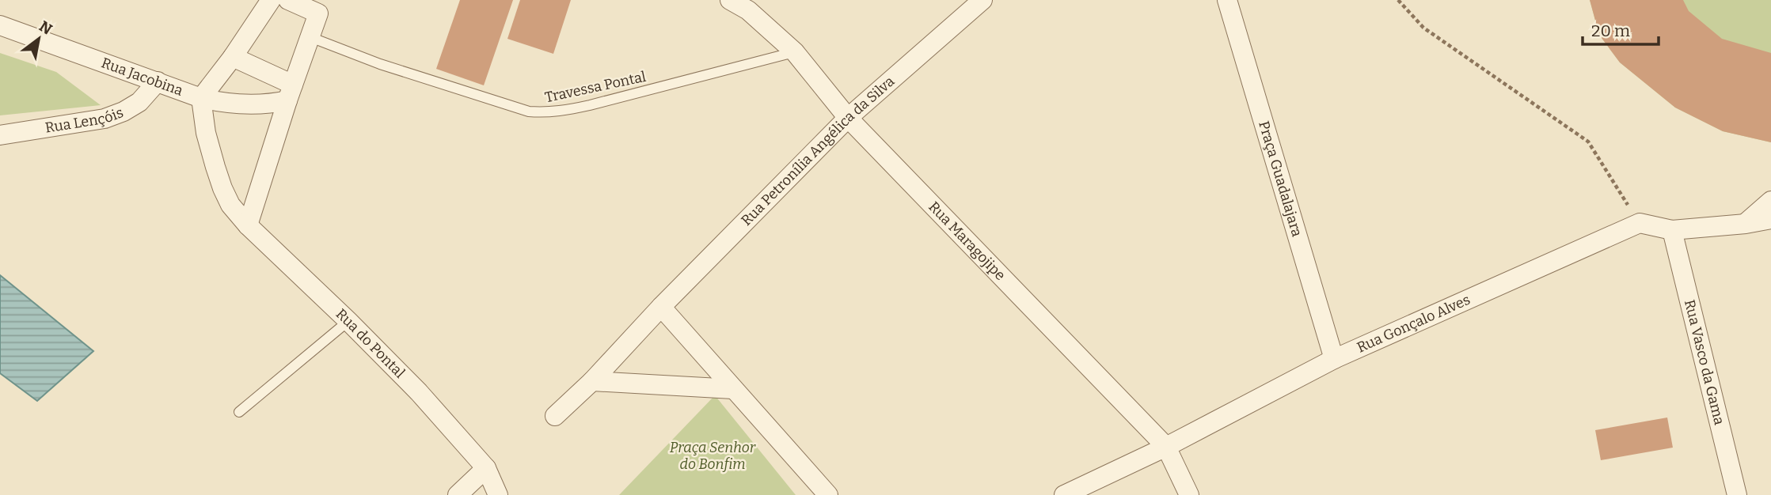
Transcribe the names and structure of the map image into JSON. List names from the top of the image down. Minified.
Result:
{"streets":{"street":["Rua Jacobina","Rua Lençóis","Rua Petronília Angélica da Silva","Praça Guadalajara","Rua Maragojipe","Rua Gonçalo Alves","Rua do Pontal","Rua Vasco da Gama"],"lane":["Travessa Pontal"]},"crossings":[["Rua Jacobina","Rua Lençóis"],["Rua Jacobina","Rua do Pontal"],["Travessa Pontal","Rua Maragojipe"],["Rua Petronília Angélica da Silva","Rua Maragojipe"],["Praça Guadalajara","Rua Gonçalo Alves"],["Rua Maragojipe","Rua Gonçalo Alves"]],"parks":["Praça Senhor do Bonfim"],"scale_bar":"20 m","north":"top right"}
